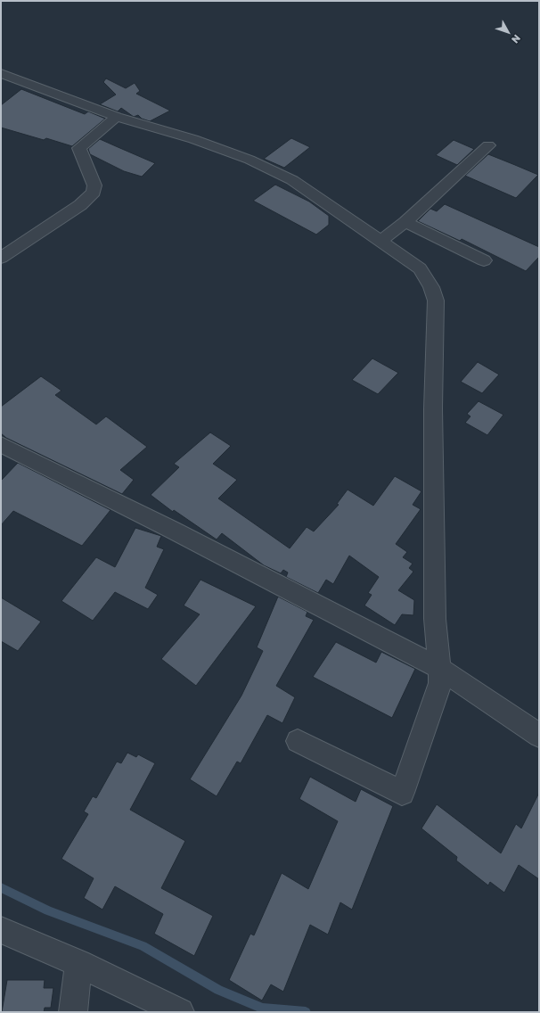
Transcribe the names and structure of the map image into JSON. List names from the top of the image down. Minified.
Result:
{"north":"bottom right"}
